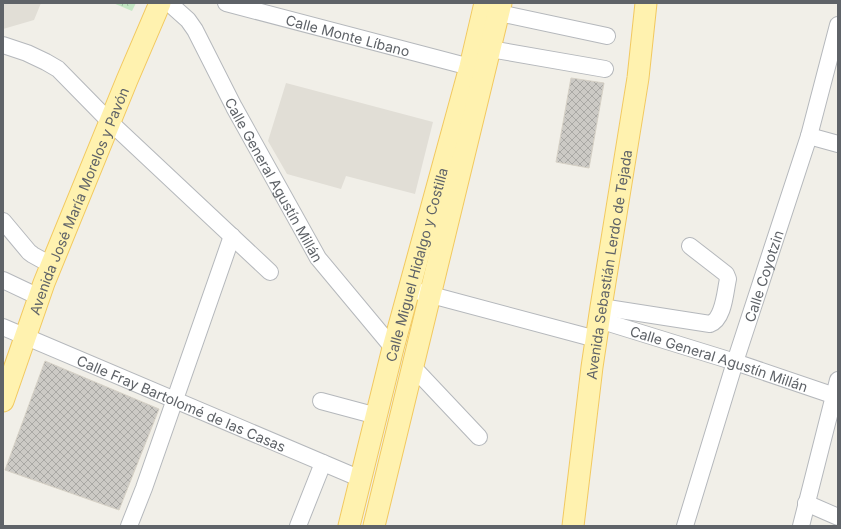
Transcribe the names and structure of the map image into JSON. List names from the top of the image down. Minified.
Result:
{"streets":{"main road":["Avenida José María Morelos y Pavón","Calle Miguel Hidalgo y Costilla","Avenida Sebastián Lerdo de Tejada"],"street":["Calle Monte Líbano","Calle General Agustín Millán","Calle Coyotzin","Calle Fray Bartolomé de las Casas"]},"crossings":[["Calle Monte Líbano","Calle Miguel Hidalgo y Costilla"],["Calle General Agustín Millán","Calle Miguel Hidalgo y Costilla"],["Calle General Agustín Millán","Avenida Sebastián Lerdo de Tejada"],["Calle General Agustín Millán","Calle Coyotzin"],["Avenida José María Morelos y Pavón","Calle Fray Bartolomé de las Casas"],["Calle Miguel Hidalgo y Costilla","Calle Fray Bartolomé de las Casas"]]}
